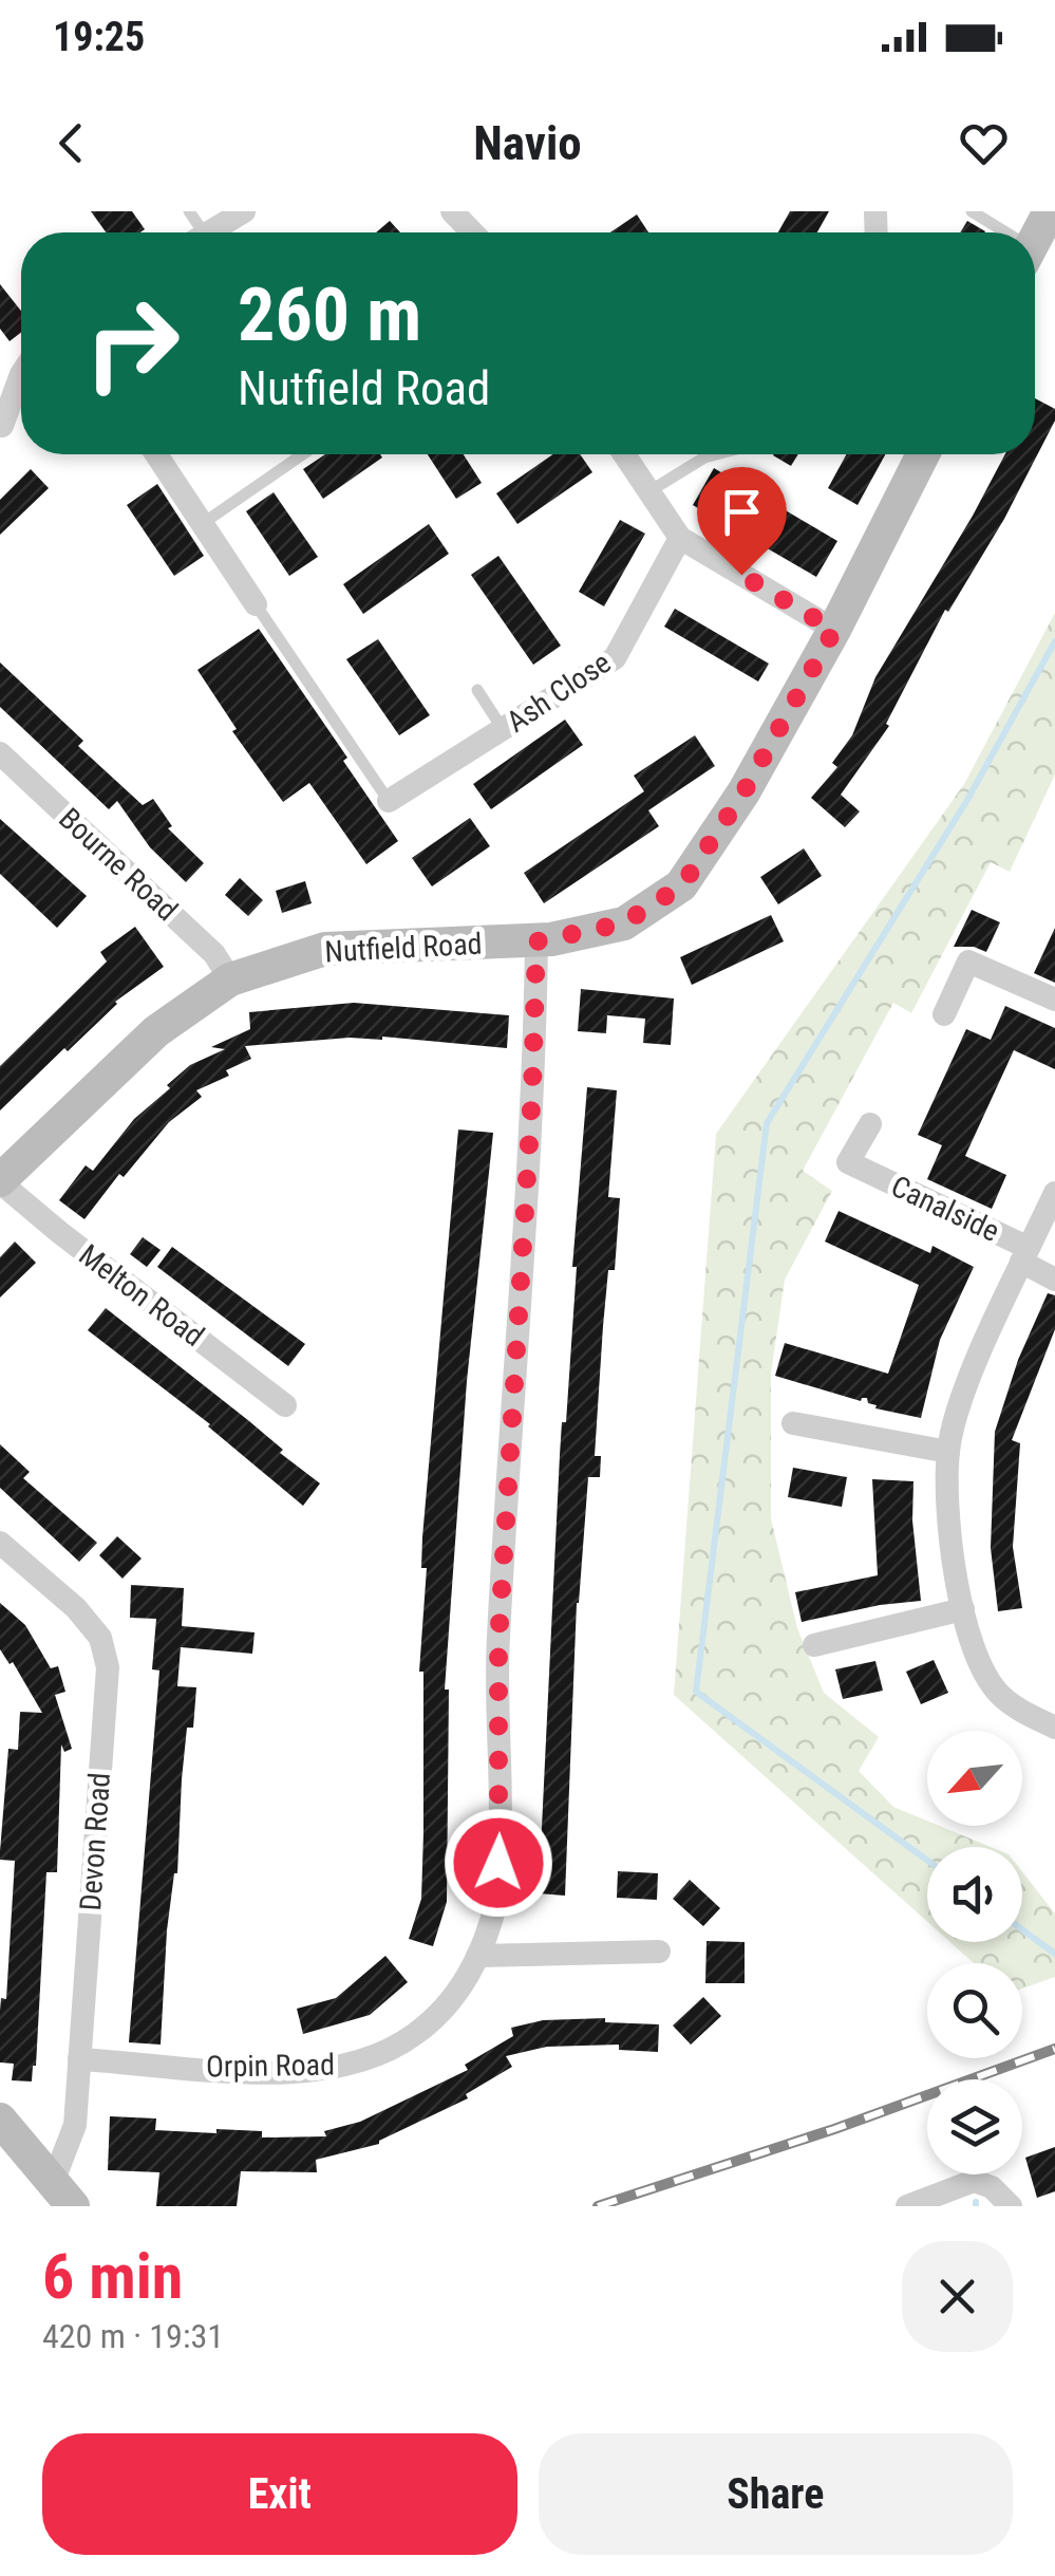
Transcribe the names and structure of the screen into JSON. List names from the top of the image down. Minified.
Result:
{"streets":{"street":["Ash Close","Bourne Road","Nutfield Road","Canalside","Melton Road","Devon Road","Orpin Road"]},"crossings":[["Bourne Road","Nutfield Road"],["Nutfield Road","Melton Road"],["Nutfield Road","Orpin Road"],["Devon Road","Orpin Road"]],"north":"bottom left","page":{"status":"19:25","header":"Navio","turn":["260 m","Nutfield Road"],"heading":["6 min","420 m · 19:31"],"buttons":["Exit","Share"]}}
